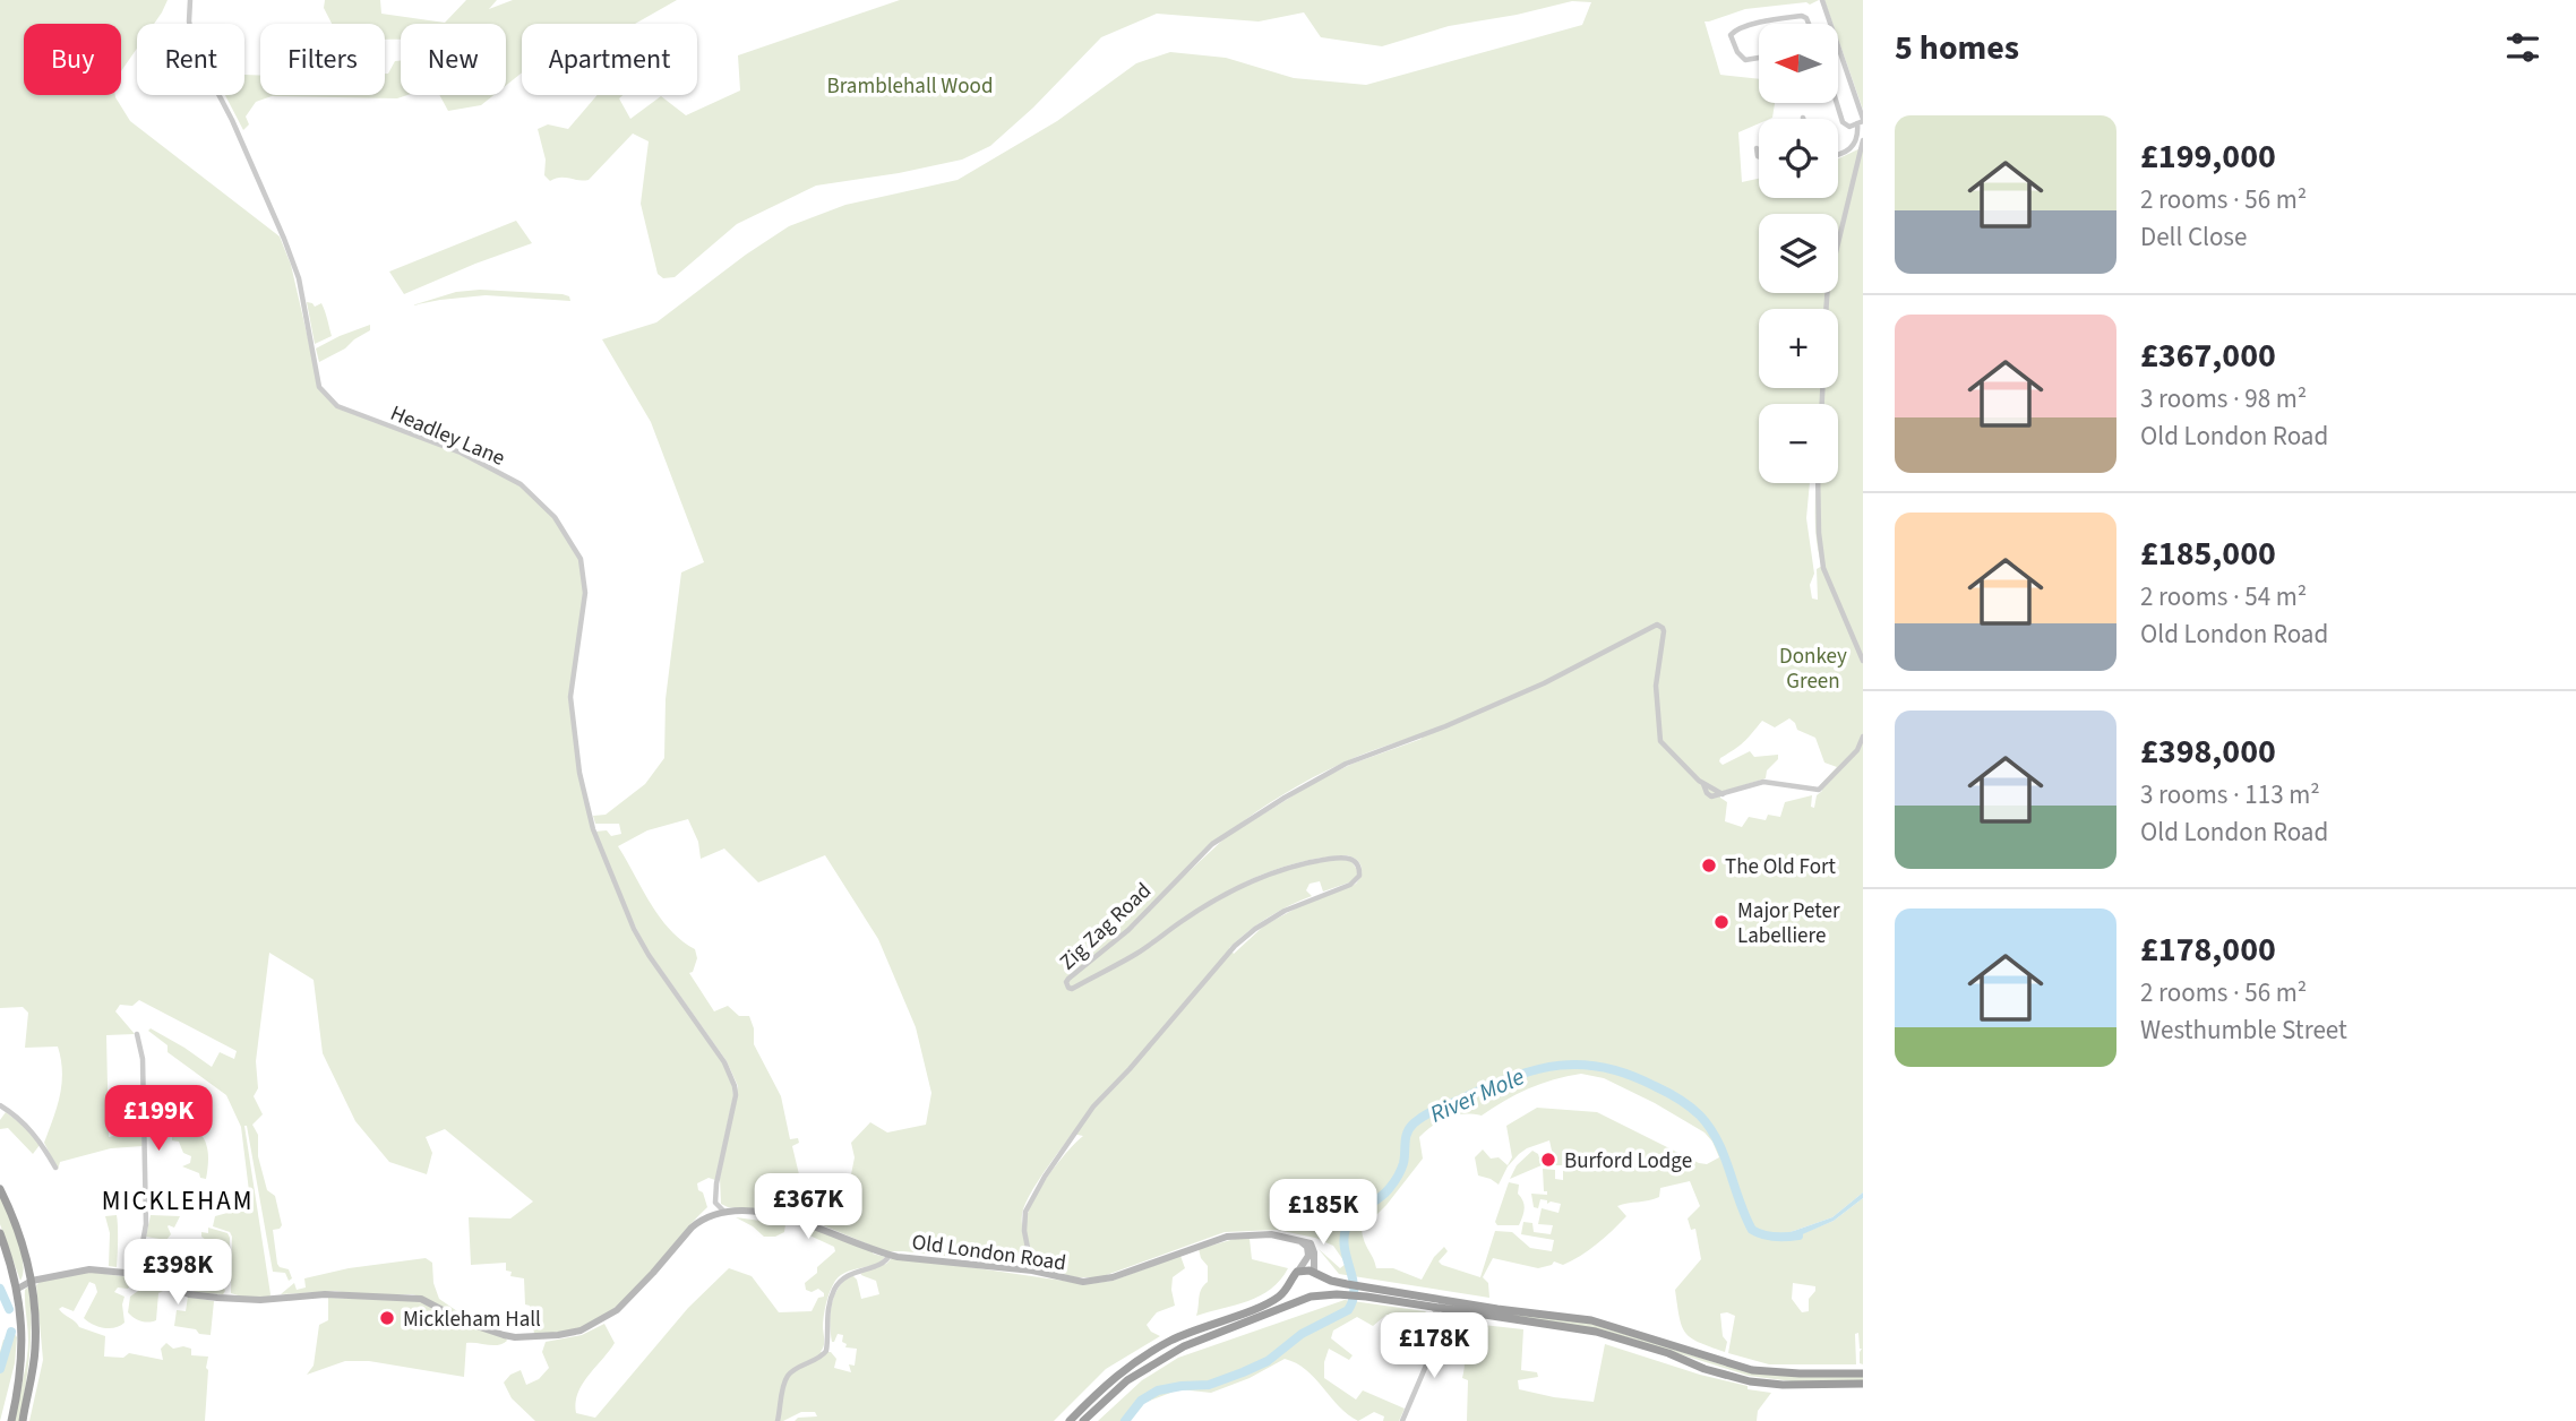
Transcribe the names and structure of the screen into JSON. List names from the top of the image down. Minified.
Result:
{"streets":{"main road":["Old London Road"],"street":["Headley Lane","Zig Zag Road"]},"crossings":[["Headley Lane","Old London Road"],["Zig Zag Road","Old London Road"]],"districts":["MICKLEHAM"],"water":["River Mole"],"parks":["Bramblehall Wood","Donkey Green"],"places":["The Old Fort","Major Peter Labelliere","Burford Lodge","Mickleham Hall"],"north":"left","page":{"heading":"5 homes","map_buttons":["+","−"],"chip":["Buy","Rent","Filters","New","Apartment"],"list":[{"name":"£199,000","note":"2 rooms · 56 m² · Dell Close"},{"name":"£367,000","note":"3 rooms · 98 m² · Old London Road"},{"name":"£185,000","note":"2 rooms · 54 m² · Old London Road"},{"name":"£398,000","note":"3 rooms · 113 m² · Old London Road"},{"name":"£178,000","note":"2 rooms · 56 m² · Westhumble Street"}],"price":["£199K","£367K","£185K","£398K","£178K"]}}
